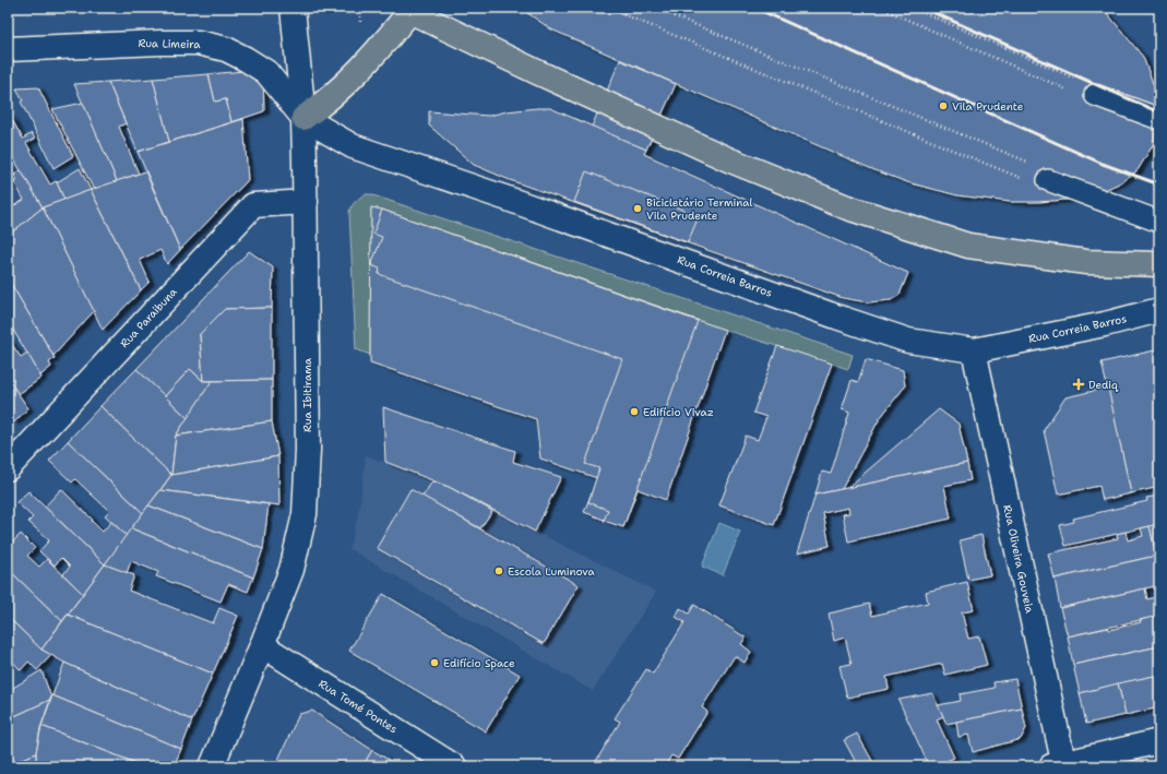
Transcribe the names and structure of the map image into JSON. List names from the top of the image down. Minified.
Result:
{"streets":{"street":["Rua Limeira","Rua Correia Barros","Rua Paraibuna","Rua Ibitirama","Rua Oliveira Gouveia","Rua Tomé Pontes"]},"crossings":[["Rua Limeira","Rua Correia Barros"],["Rua Limeira","Rua Ibitirama"],["Rua Correia Barros","Rua Ibitirama"],["Rua Correia Barros","Rua Oliveira Gouveia"],["Rua Paraibuna","Rua Ibitirama"],["Rua Ibitirama","Rua Tomé Pontes"]],"places":{"other":["Vila Prudente","Bicicletário Terminal Vila Prudente","Edifício Vivaz","Escola Luminova","Edifício Space"],"health":["Dediq"]}}
